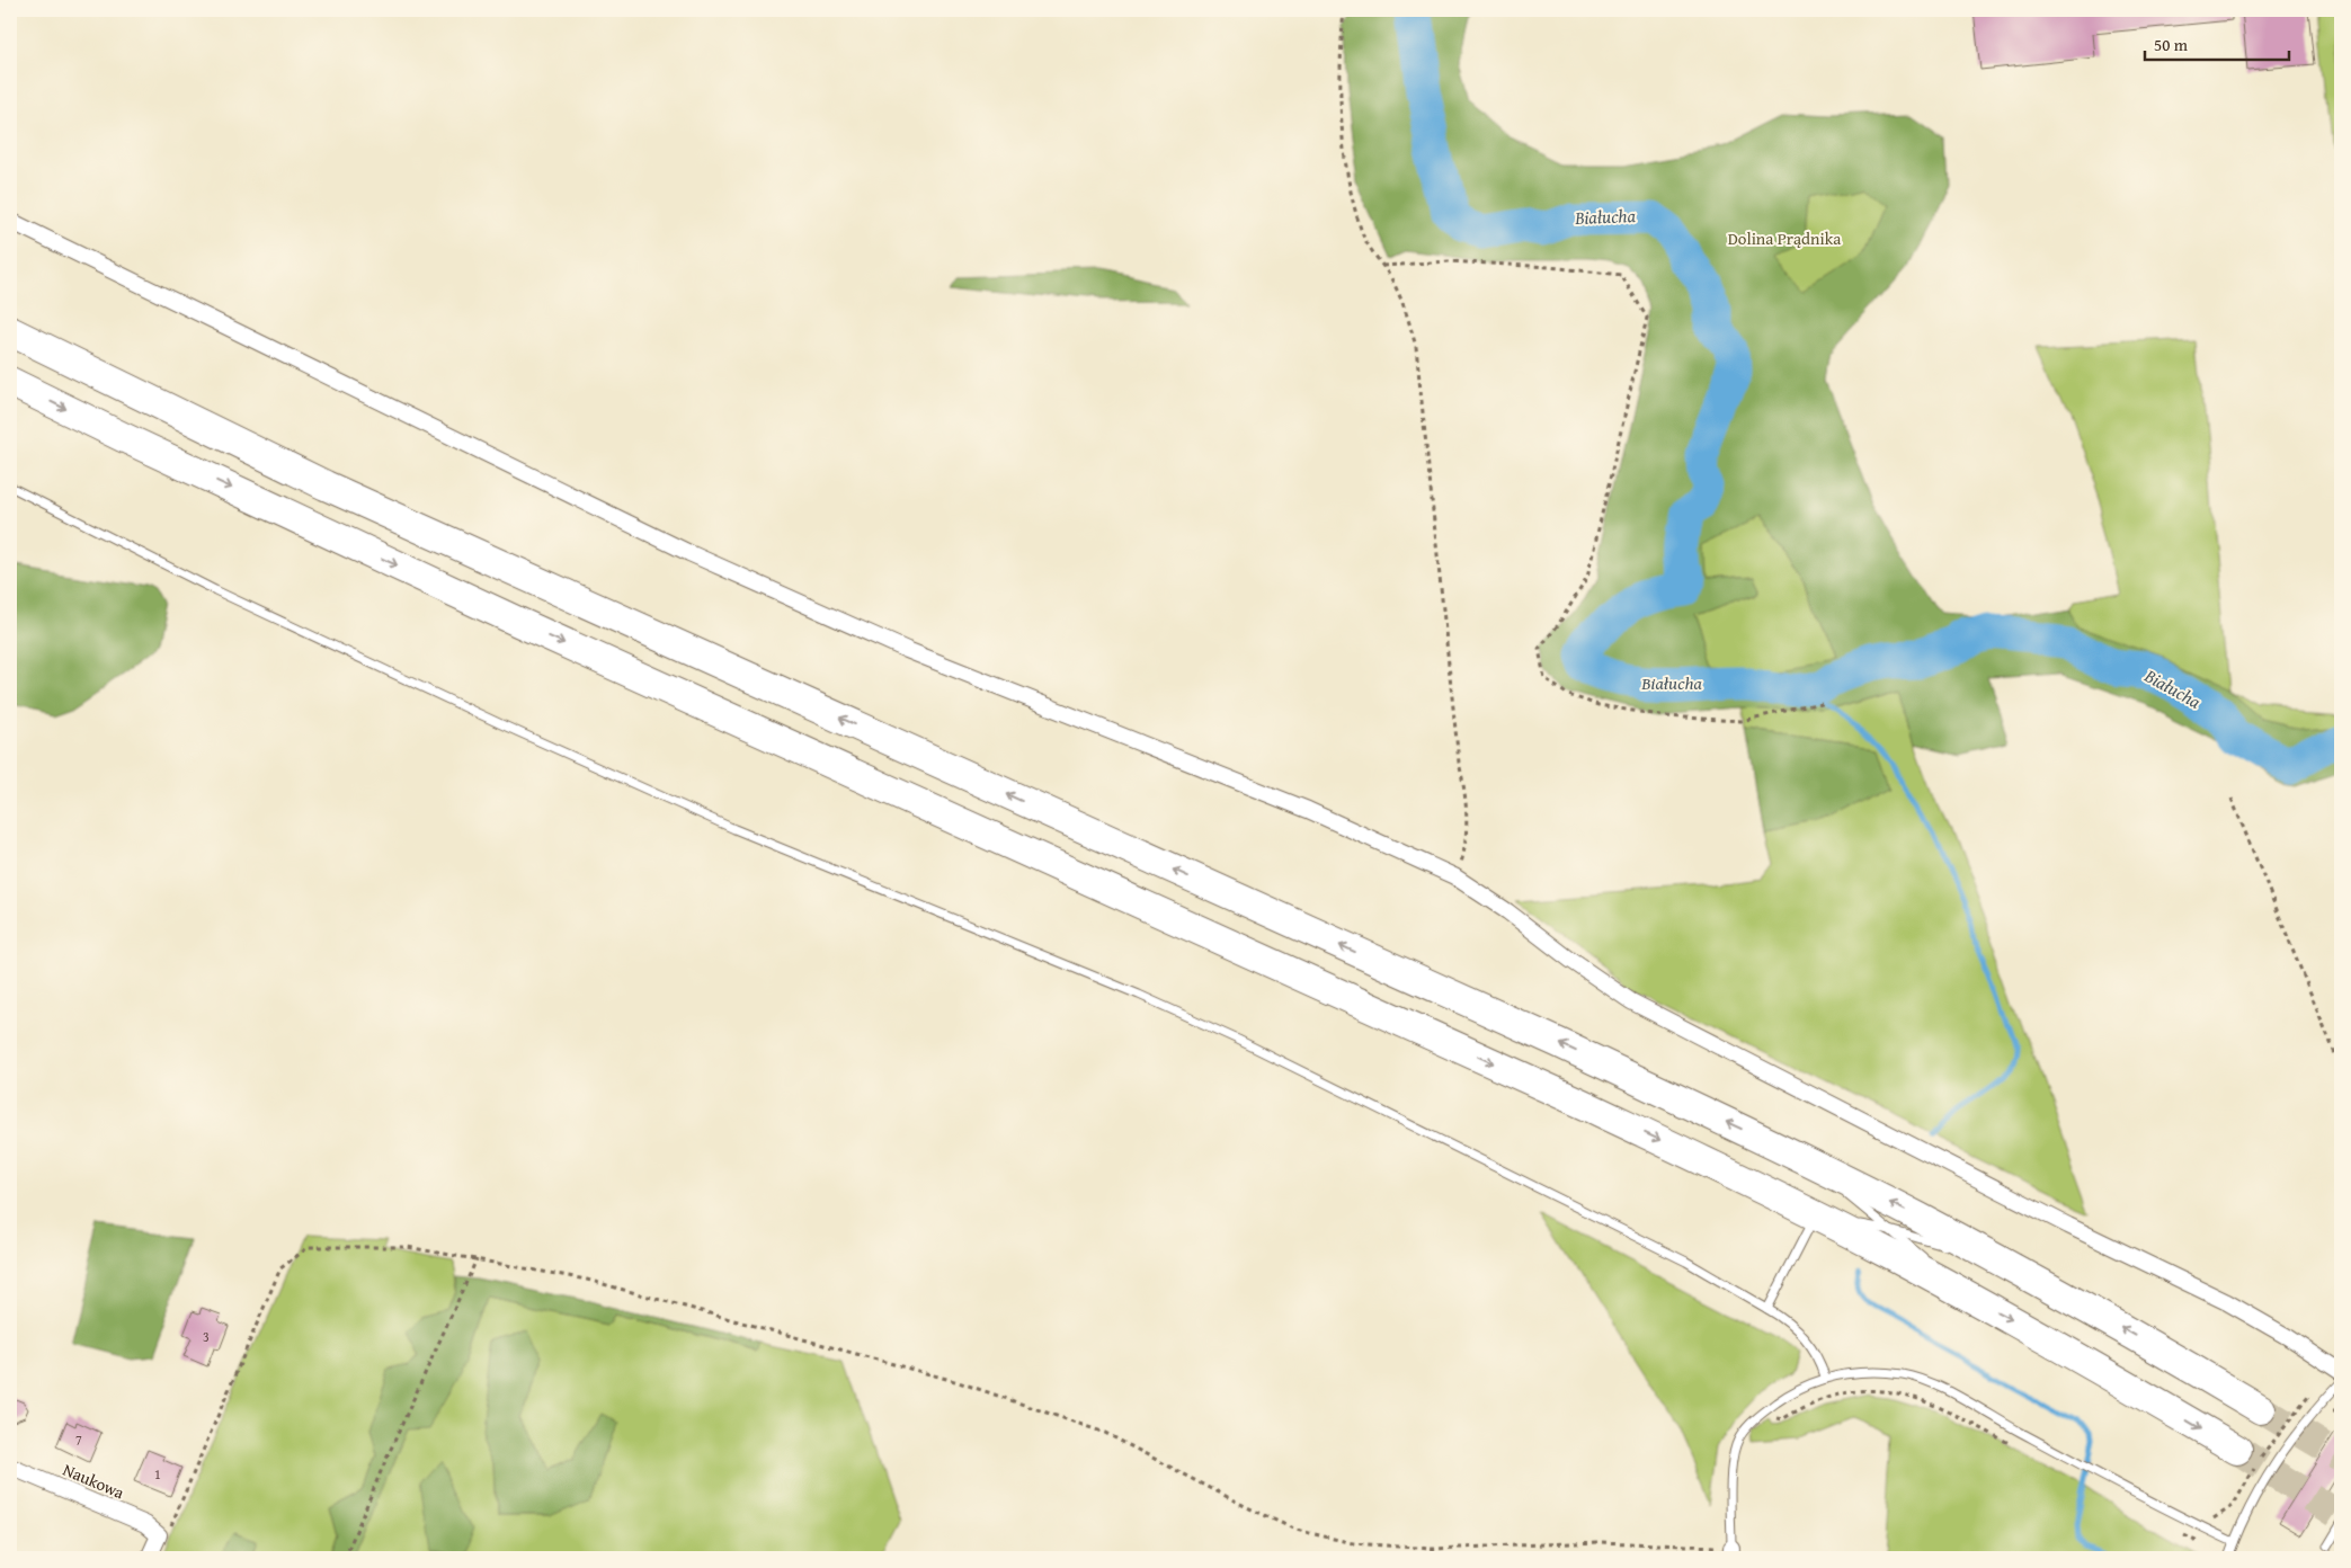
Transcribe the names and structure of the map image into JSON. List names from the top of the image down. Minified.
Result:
{"streets":{"street":["Naukowa"]},"water":["Białucha"],"parks":["Dolina Prądnika"],"house_numbers":["3","7","1"],"scale_bar":"50 m"}
